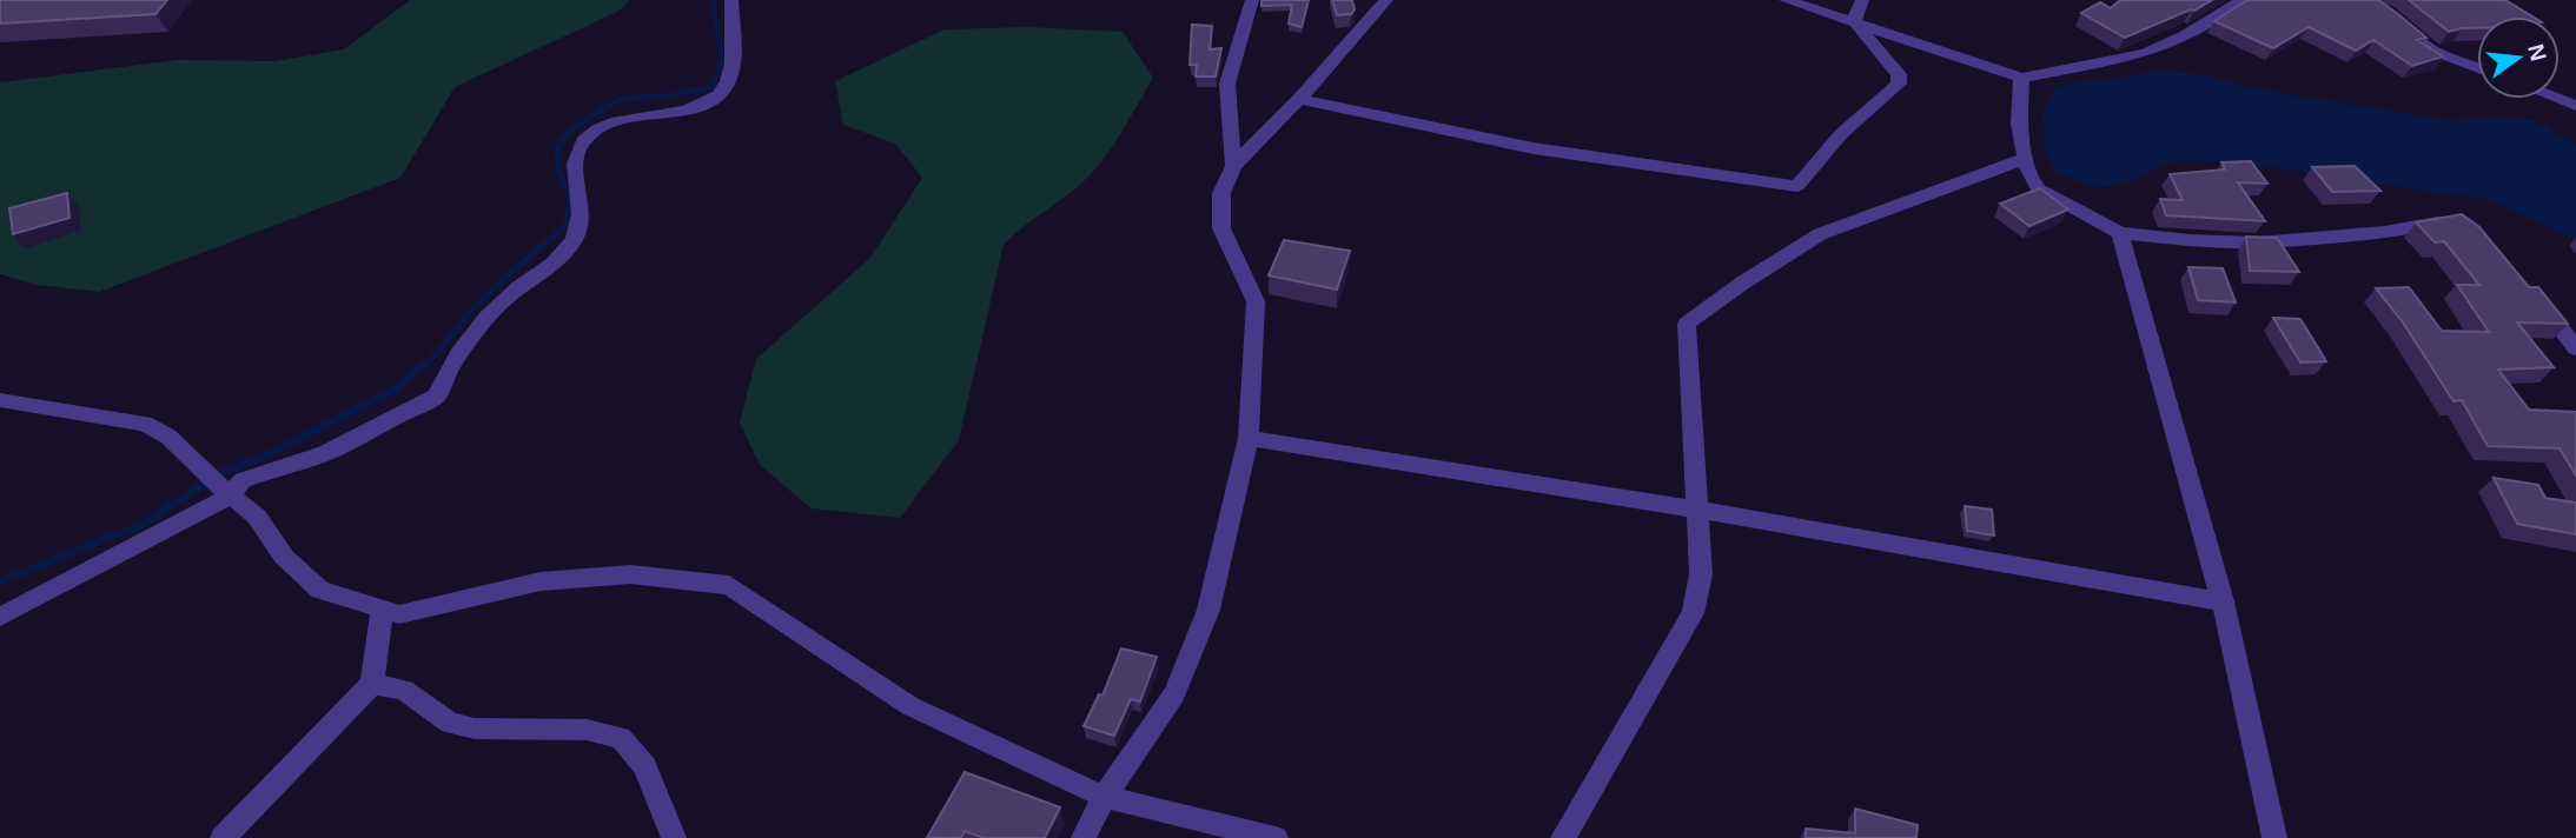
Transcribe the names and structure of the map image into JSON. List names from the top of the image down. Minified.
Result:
{"north":"right"}
